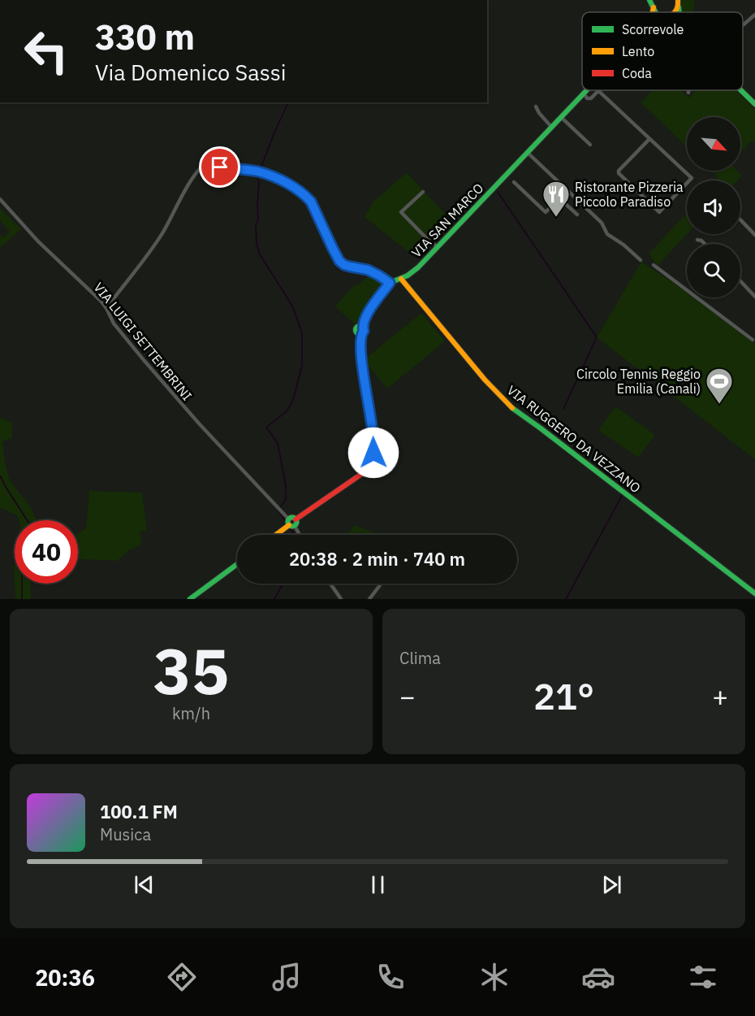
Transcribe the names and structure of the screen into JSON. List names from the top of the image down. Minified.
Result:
{"streets":{"street":["VIA SAN MARCO","VIA LUIGI SETTEMBRINI","VIA RUGGERO DA VEZZANO"]},"crossings":[["VIA SAN MARCO","VIA RUGGERO DA VEZZANO"]],"places":{"restaurant":["Ristorante Pizzeria Piccolo Paradiso"],"sports":["Circolo Tennis Reggio Emilia (Canali)"]},"legend":["Scorrevole","Lento","Coda"],"north":"bottom right","page":{"turn":["330 m","Via Domenico Sassi"],"limit":"40","trip":"20:38 · 2 min · 740 m","tile":[["35","km/h"],"Clima"],"heat":["−","21°","+"],"song":["100.1 FM","Musica"],"tabs":"20:36"}}
